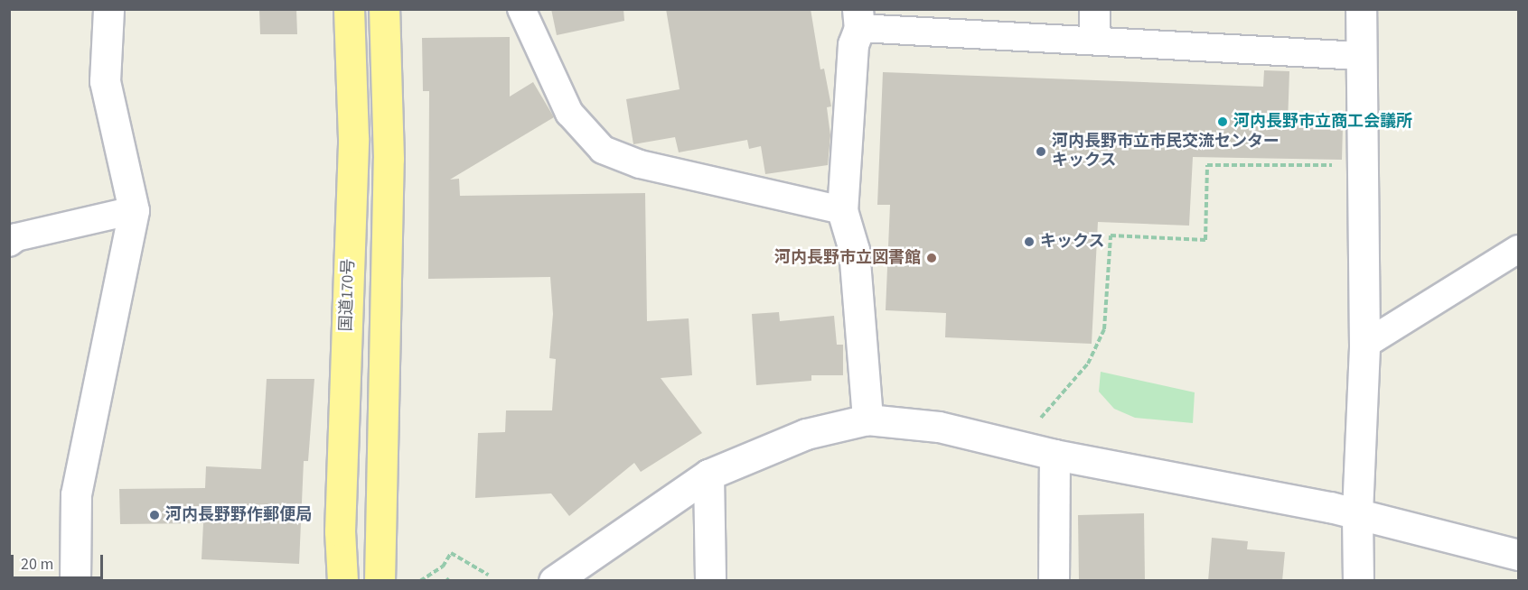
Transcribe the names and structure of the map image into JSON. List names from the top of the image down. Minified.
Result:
{"streets":{"highway":["国道170号"]},"places":["河内長野市立商工会議所","河内長野市立市民交流センター キックス","キックス","河内長野市立図書館","河内長野野作郵便局"],"scale_bar":"20 m"}
